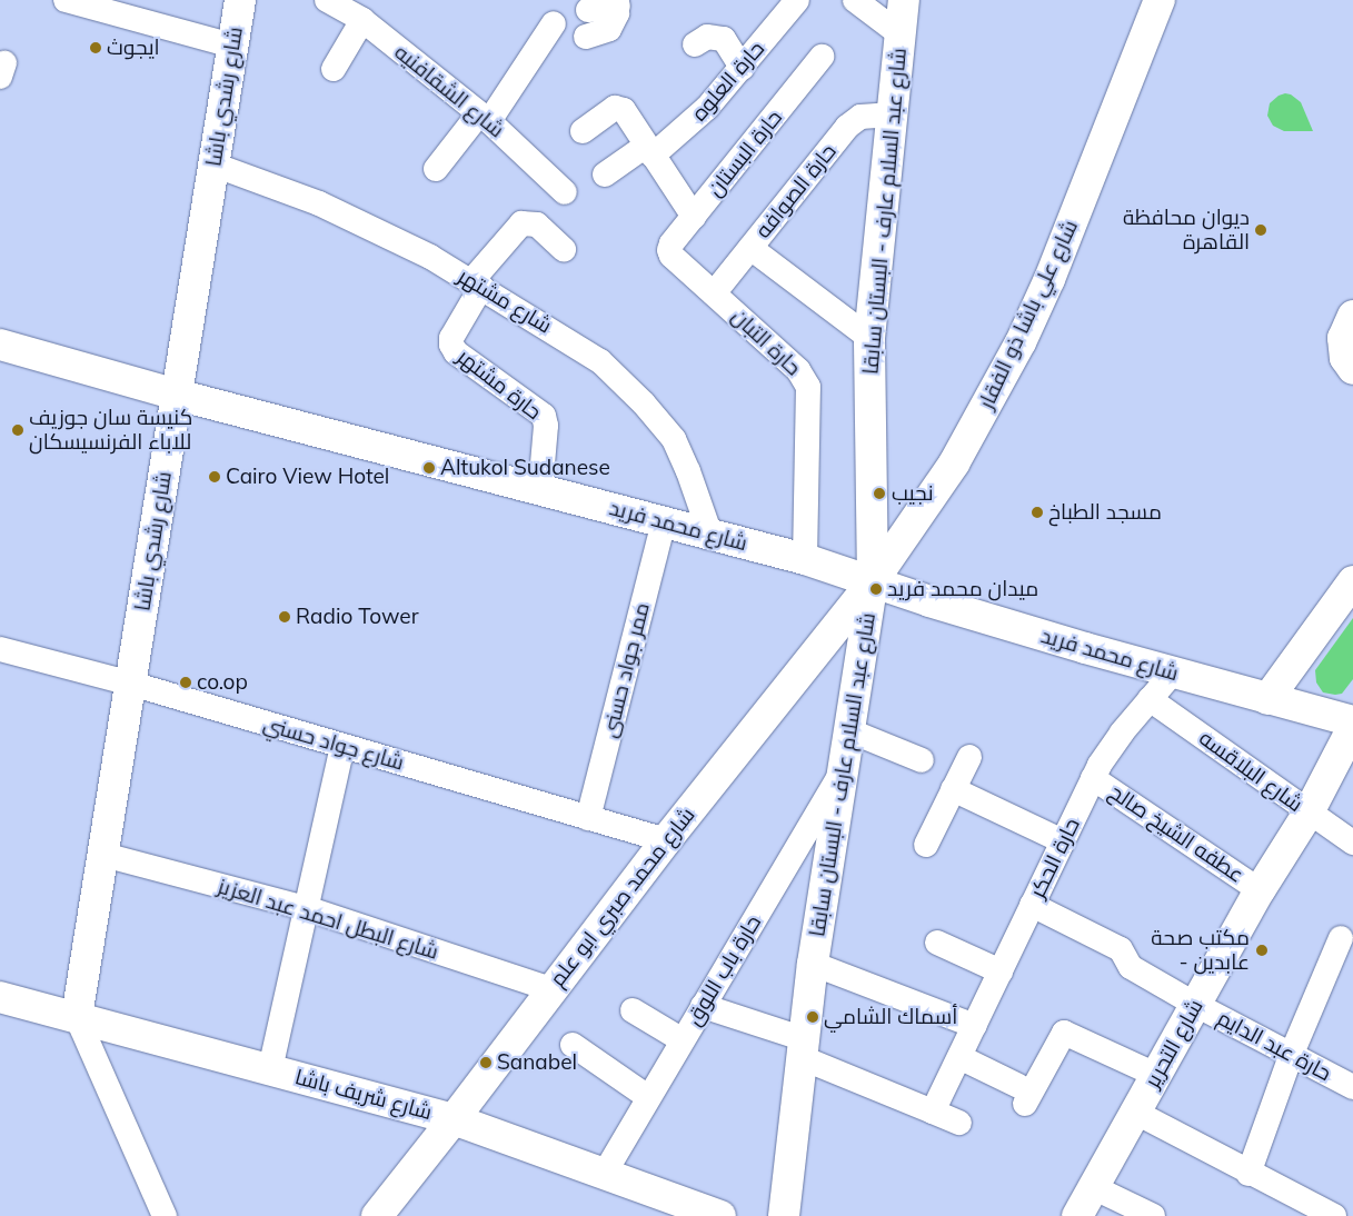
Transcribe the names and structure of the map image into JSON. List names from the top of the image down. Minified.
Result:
{"streets":{"street":["حارة العلوه","شارع الشقافنيه","شارع رشدي باشا","حارة البستان","حارة الصوافه","شارع عبد السلام عارف - البستان سابقا","شارع مشتهر","شارع علي باشا ذو الفقار","حارة التبان","حارة مشتهر","شارع محمد فريد","ممر جواد حسنى","شارع جواد حسني","شارع البلاقسه","عطفه الشيخ صالح","حارة الحكر","شارع محمد صبري ابو علم","شارع البطل احمد عبد العزيز","حارة باب اللوق","شارع التحرير","حارة عبد الدايم","شارع شريف باشا"]},"crossings":[["شارع رشدي باشا","شارع مشتهر"],["شارع رشدي باشا","شارع محمد فريد"],["شارع رشدي باشا","شارع جواد حسني"],["شارع رشدي باشا","شارع البطل احمد عبد العزيز"],["شارع رشدي باشا","شارع شريف باشا"],["حارة البستان","حارة التبان"],["حارة الصوافه","شارع عبد السلام عارف - البستان سابقا"],["حارة الصوافه","حارة التبان"],["شارع عبد السلام عارف - البستان سابقا","شارع علي باشا ذو الفقار"],["شارع عبد السلام عارف - البستان سابقا","شارع محمد فريد"],["شارع عبد السلام عارف - البستان سابقا","شارع محمد صبري ابو علم"],["شارع عبد السلام عارف - البستان سابقا","حارة باب اللوق"],["شارع مشتهر","حارة مشتهر"],["شارع مشتهر","شارع محمد فريد"],["شارع علي باشا ذو الفقار","شارع محمد فريد"],["شارع علي باشا ذو الفقار","شارع محمد صبري ابو علم"],["حارة التبان","شارع محمد فريد"],["حارة مشتهر","شارع محمد فريد"],["شارع محمد فريد","ممر جواد حسنى"],["شارع محمد فريد","حارة الحكر"],["شارع محمد فريد","شارع محمد صبري ابو علم"],["ممر جواد حسنى","شارع جواد حسني"],["شارع جواد حسني","شارع محمد صبري ابو علم"],["شارع البلاقسه","حارة الحكر"],["شارع البلاقسه","شارع التحرير"],["عطفه الشيخ صالح","حارة الحكر"],["عطفه الشيخ صالح","شارع التحرير"],["حارة الحكر","حارة عبد الدايم"],["شارع محمد صبري ابو علم","شارع البطل احمد عبد العزيز"],["شارع محمد صبري ابو علم","شارع شريف باشا"],["حارة باب اللوق","شارع شريف باشا"],["شارع التحرير","حارة عبد الدايم"]],"places":["ايجوث","ديوان محافظة القاهرة","كنيسة سان جوزيف للاباء الفرنسيسكان","Altukol Sudanese","Cairo View Hotel","نجيب","مسجد الطباخ","ميدان محمد فريد","Radio Tower","co.op","مكتب صحة - عابدين","أسماك الشامي","Sanabel"]}
